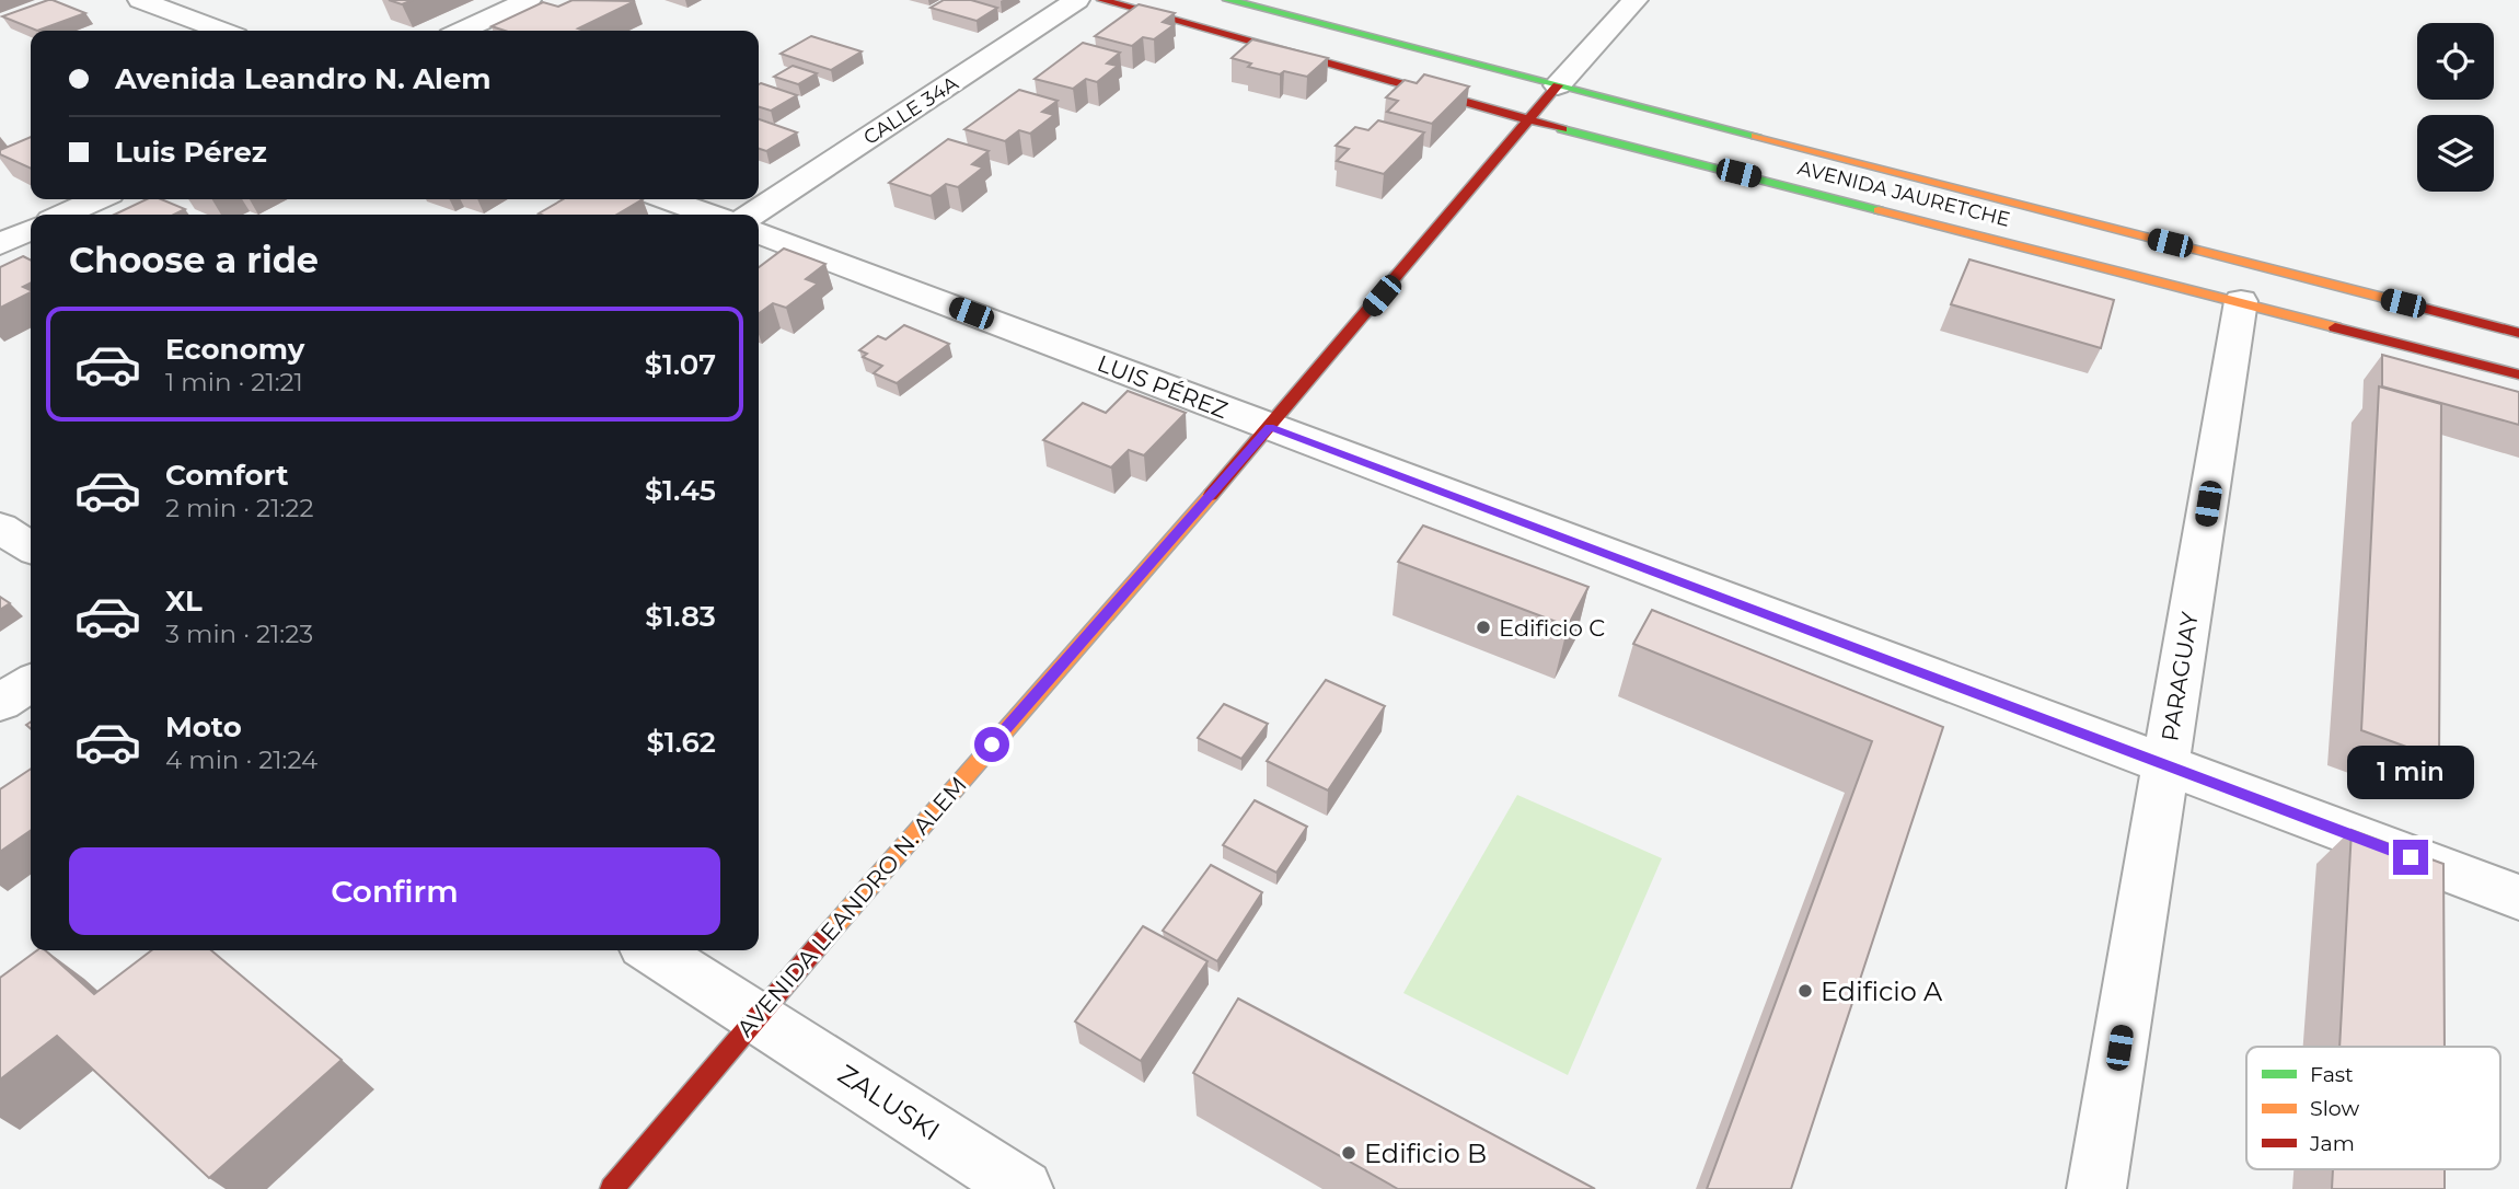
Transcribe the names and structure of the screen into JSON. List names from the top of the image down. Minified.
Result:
{"streets":{"main road":["AVENIDA JAURETCHE","AVENIDA LEANDRO N. ALEM"],"street":["CALLE 34A","LUIS PÉREZ","PARAGUAY","ZALUSKI"]},"crossings":[["AVENIDA JAURETCHE","PARAGUAY"],["AVENIDA JAURETCHE","AVENIDA LEANDRO N. ALEM"],["LUIS PÉREZ","PARAGUAY"],["LUIS PÉREZ","AVENIDA LEANDRO N. ALEM"],["AVENIDA LEANDRO N. ALEM","ZALUSKI"]],"places":["Edificio C","Edificio A","Edificio B"],"legend":["Fast","Slow","Jam"],"page":{"banner":["Avenida Leandro N. Alem","Luis Pérez"],"heading":"Choose a ride","list":[{"name":"Economy","note":"1 min · 21:21","value":"$1.07"},{"name":"Comfort","note":"2 min · 21:22","value":"$1.45"},{"name":"XL","note":"3 min · 21:23","value":"$1.83"},{"name":"Moto","note":"4 min · 21:24","value":"$1.62"}],"bubble":"1 min","buttons":"Confirm"}}
